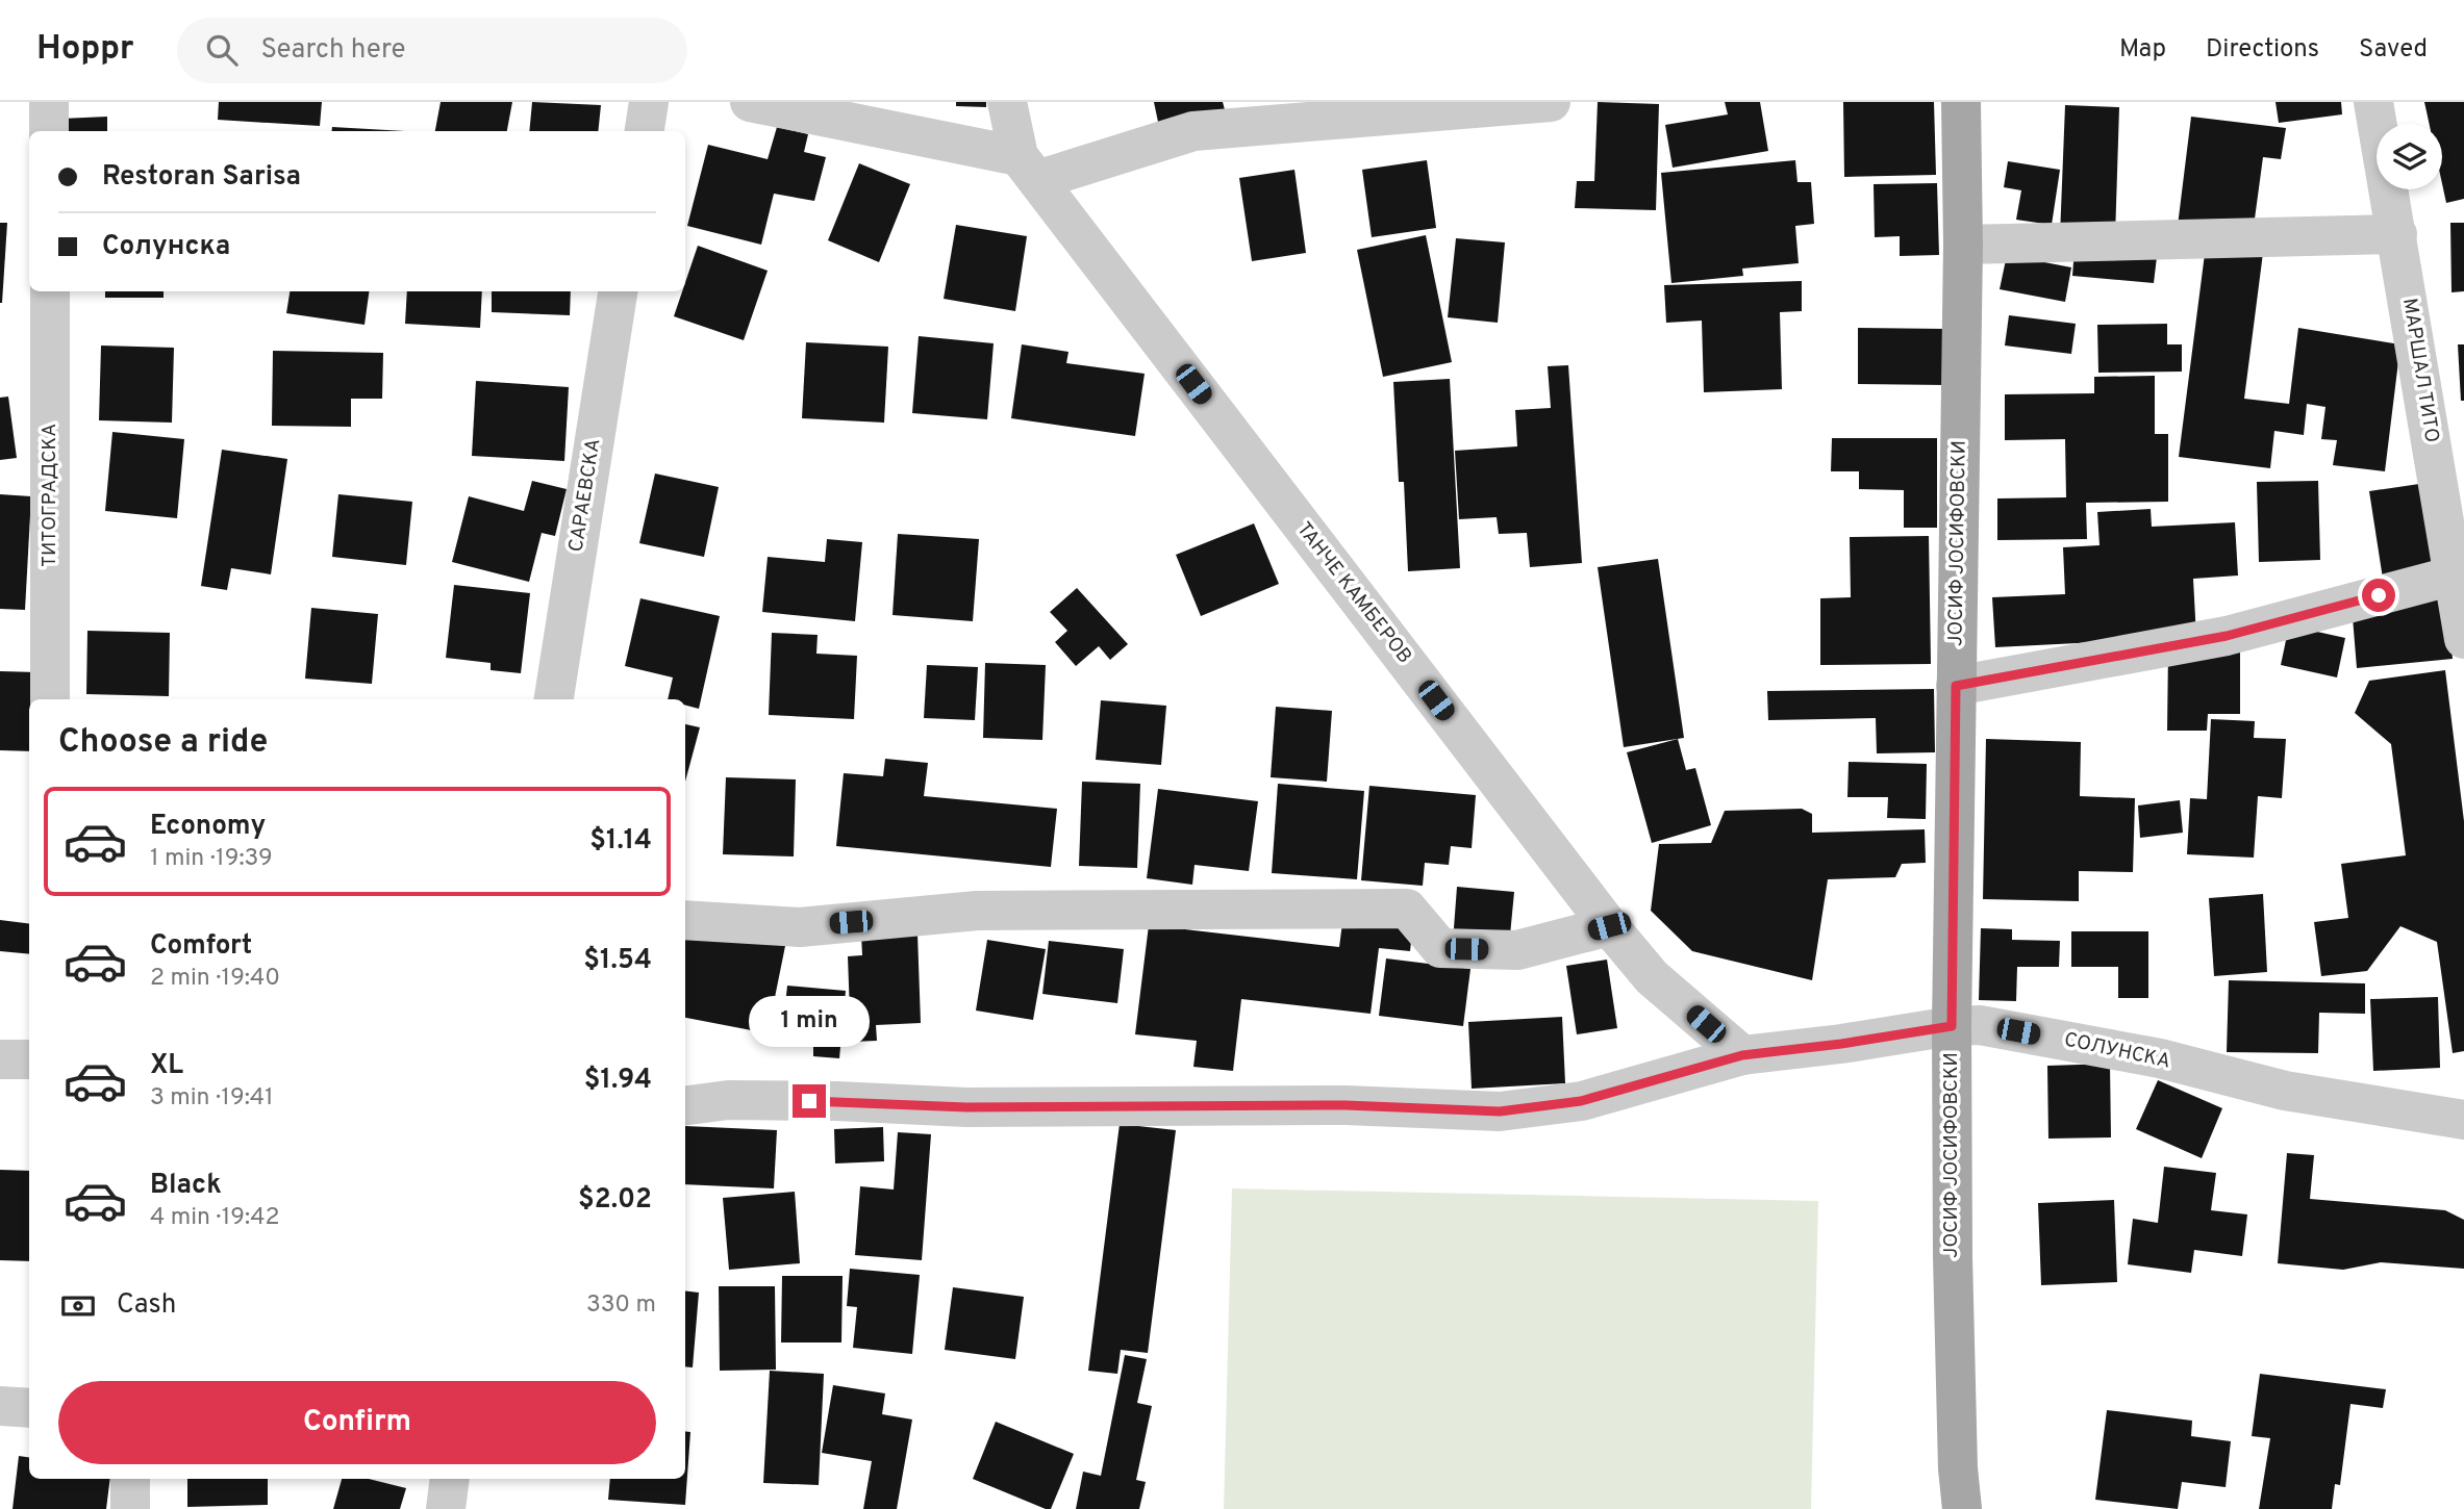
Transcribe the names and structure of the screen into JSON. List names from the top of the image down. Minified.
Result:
{"streets":{"main road":["ЈОСИФ ЈОСИФОВСКИ"],"street":["МАРШАЛ ТИТО","ТИТОГРАДСКА","САРАЕВСКА","ТАНЧЕ КАМБЕРОВ","СОЛУНСКА"]},"crossings":[["ЈОСИФ ЈОСИФОВСКИ","СОЛУНСКА"],["ТАНЧЕ КАМБЕРОВ","СОЛУНСКА"]],"page":{"header":"Hoppr","search":"Search here","nav":["Map","Directions","Saved"],"banner":["Restoran Sarisa","Солунска"],"heading":"Choose a ride","list":[{"name":"Economy","note":"1 min · 19:39","value":"$1.14"},{"name":"Comfort","note":"2 min · 19:40","value":"$1.54"},{"name":"XL","note":"3 min · 19:41","value":"$1.94"},{"name":"Black","note":"4 min · 19:42","value":"$2.02"}],"bubble":"1 min","pay":["Cash","330 m"],"buttons":"Confirm"}}
